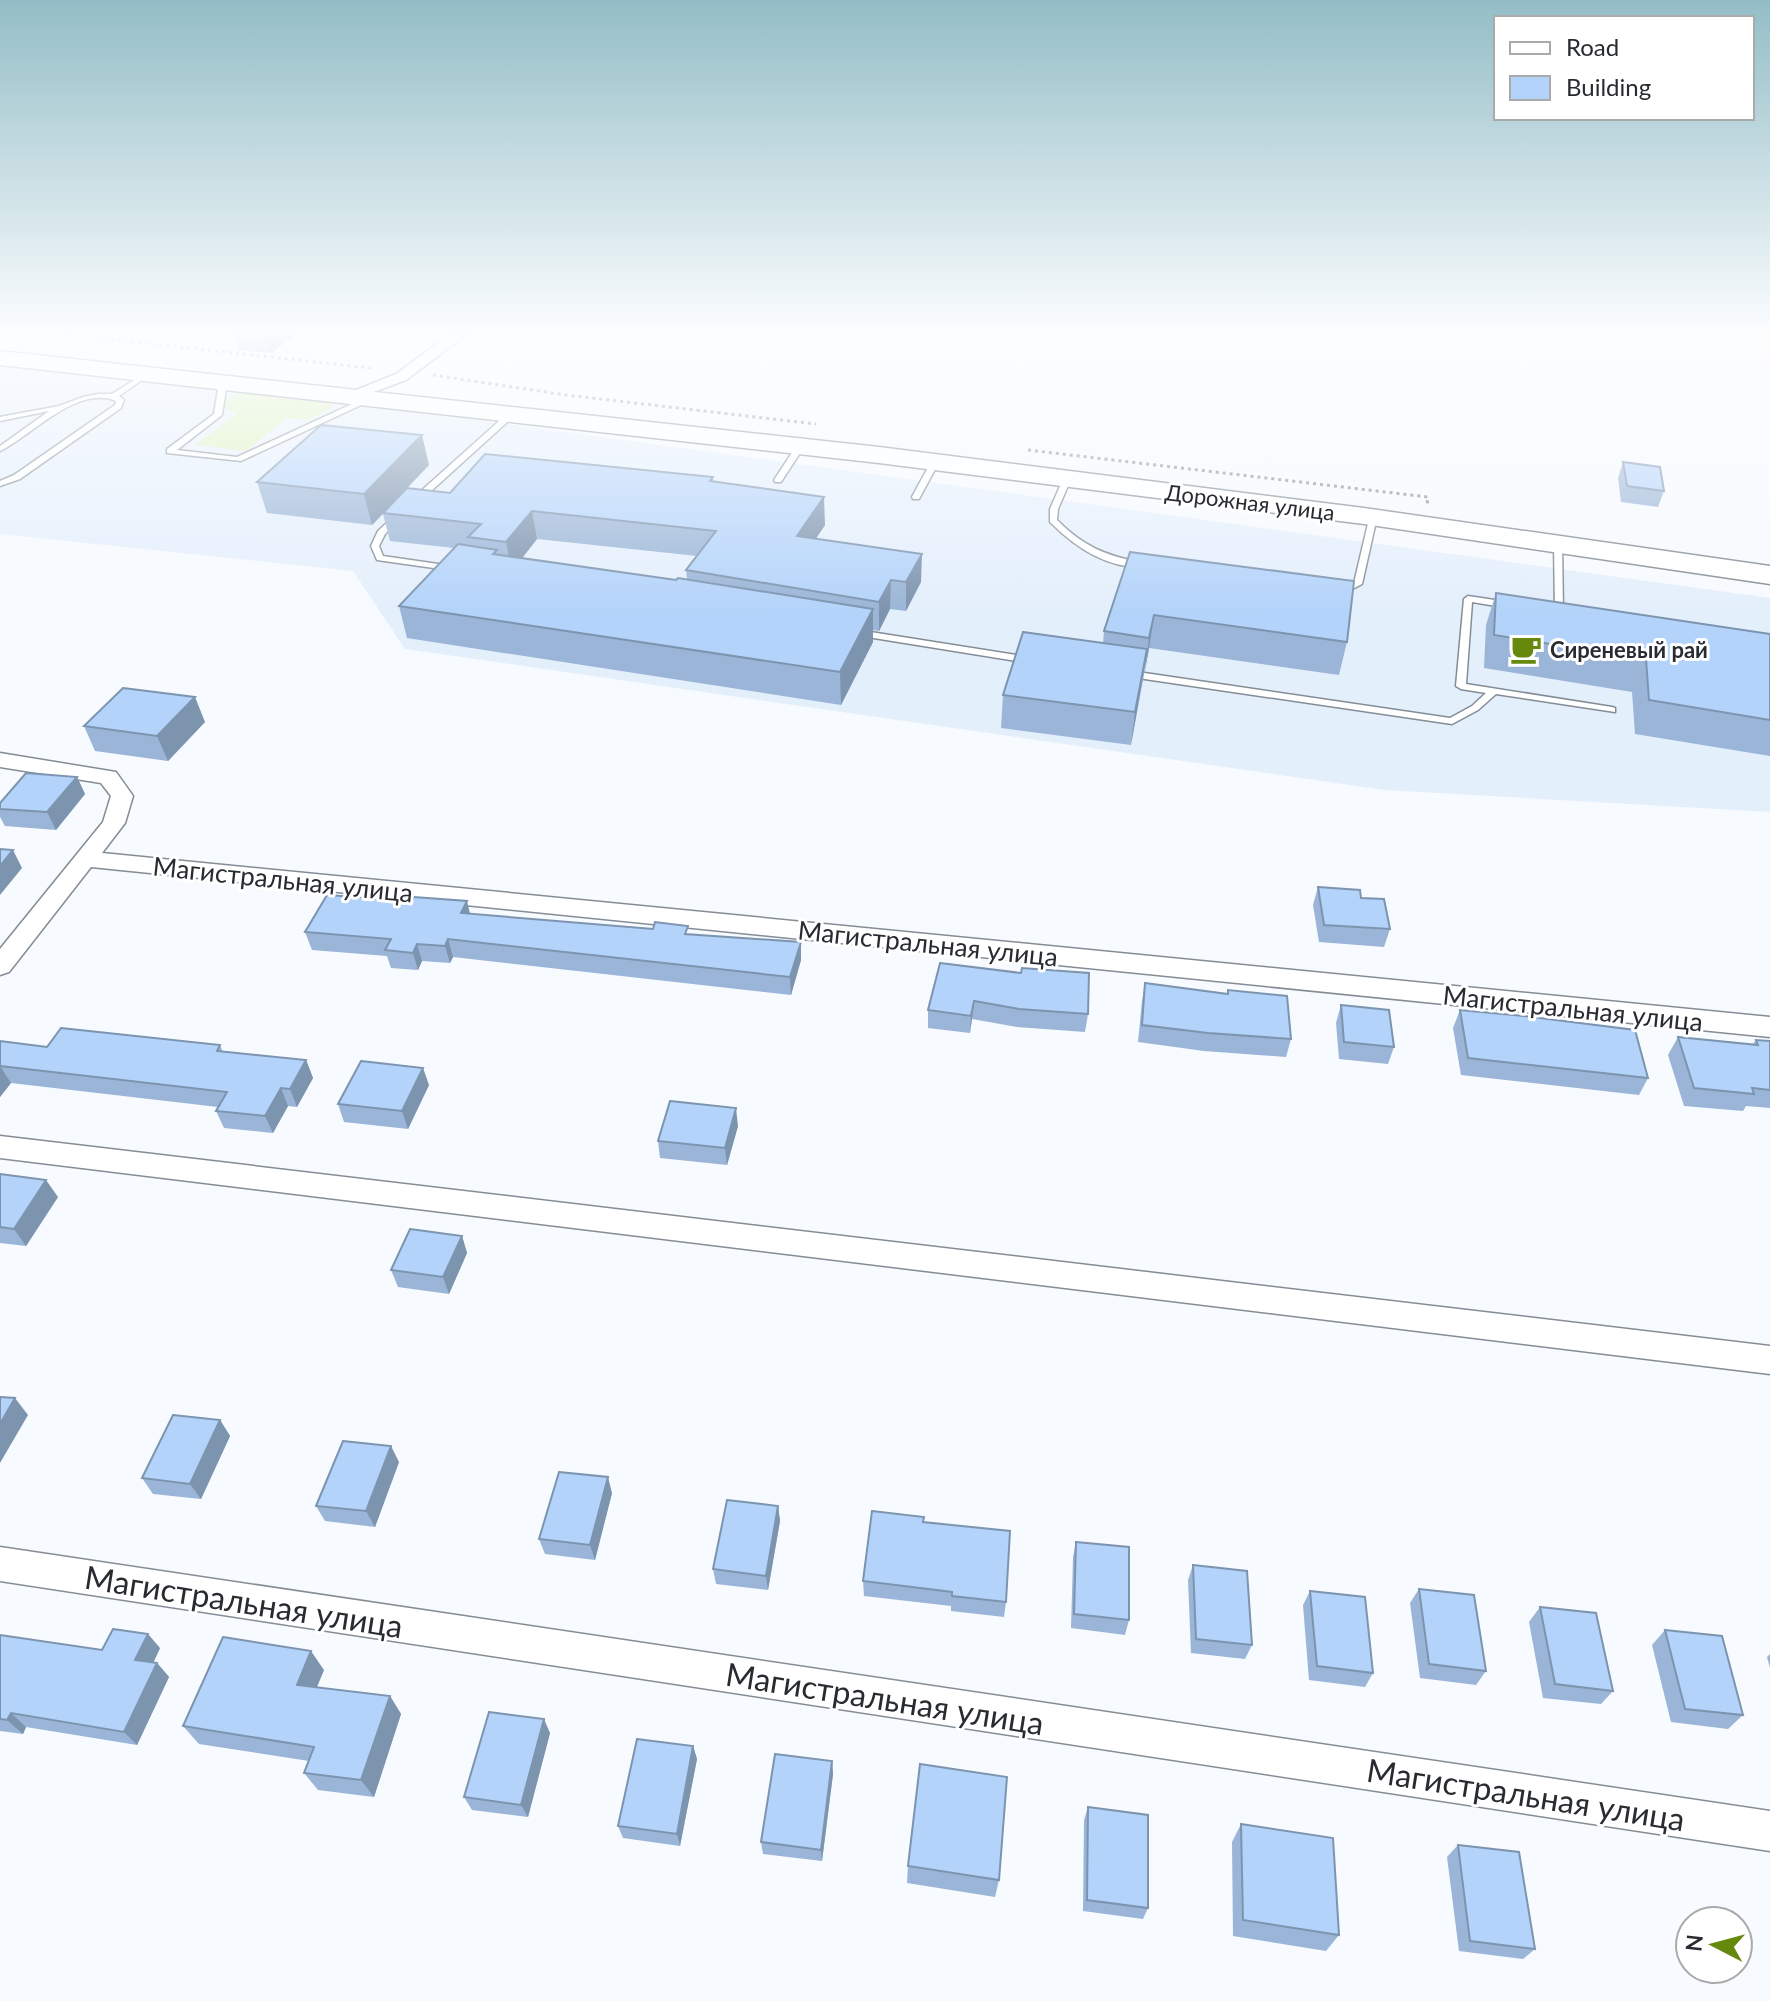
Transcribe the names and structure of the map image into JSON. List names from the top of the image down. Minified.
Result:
{"streets":{"main road":["Дорожная улица"],"street":["Магистральная улица"]},"places":{"cafe":["Сиреневый рай"]},"legend":["Road","Building"],"north":"left"}
